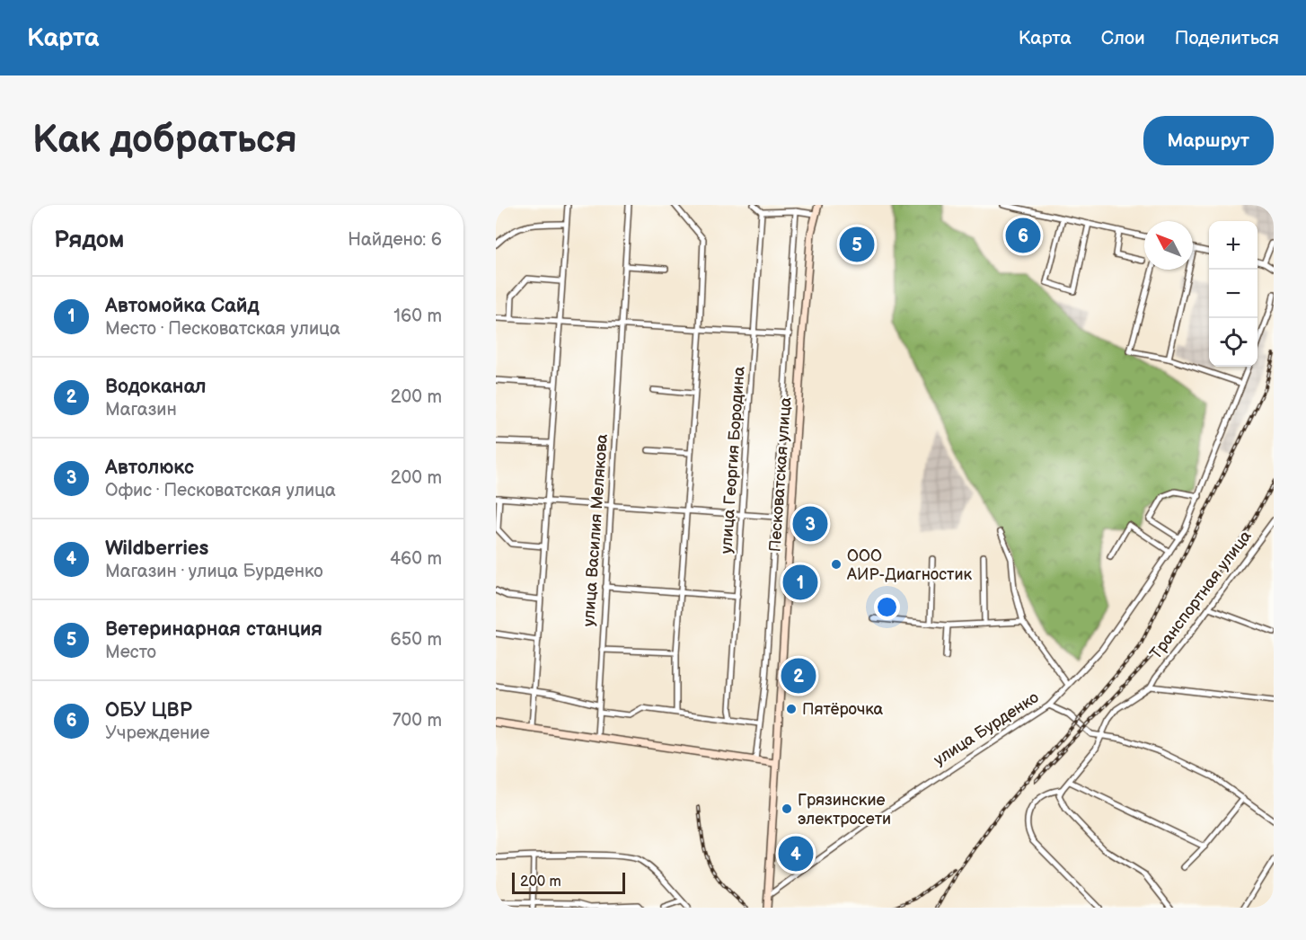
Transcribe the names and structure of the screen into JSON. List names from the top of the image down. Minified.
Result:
{"streets":{"main road":["Песковатская улица"],"street":["улица Георгия Бородина","улица Василия Мелякова","Транспортная улица","улица Бурденко"]},"crossings":[["Песковатская улица","улица Бурденко"]],"places":["ООО АИР-Диагностик","Пятёрочка","Грязинские электросети"],"scale_bar":"200 m","north":"top left","page":{"header":"Карта","nav":["Карта","Слои","Поделиться"],"buttons":"Маршрут","title":"Как добраться","heading":["Рядом","Найдено: 6"],"pins":["6","5","3","1","2","4"],"map_buttons":["+","−"],"list":[{"mark":"1","name":"Автомойка Сайд","note":"Место · Песковатская улица","value":"160 m"},{"mark":"2","name":"Водоканал","note":"Магазин","value":"200 m"},{"mark":"3","name":"Автолюкс","note":"Офис · Песковатская улица","value":"200 m"},{"mark":"4","name":"Wildberries","note":"Магазин · улица Бурденко","value":"460 m"},{"mark":"5","name":"Ветеринарная станция","note":"Место","value":"650 m"},{"mark":"6","name":"ОБУ ЦВР","note":"Учреждение","value":"700 m"}],"scale":"200 m"}}
